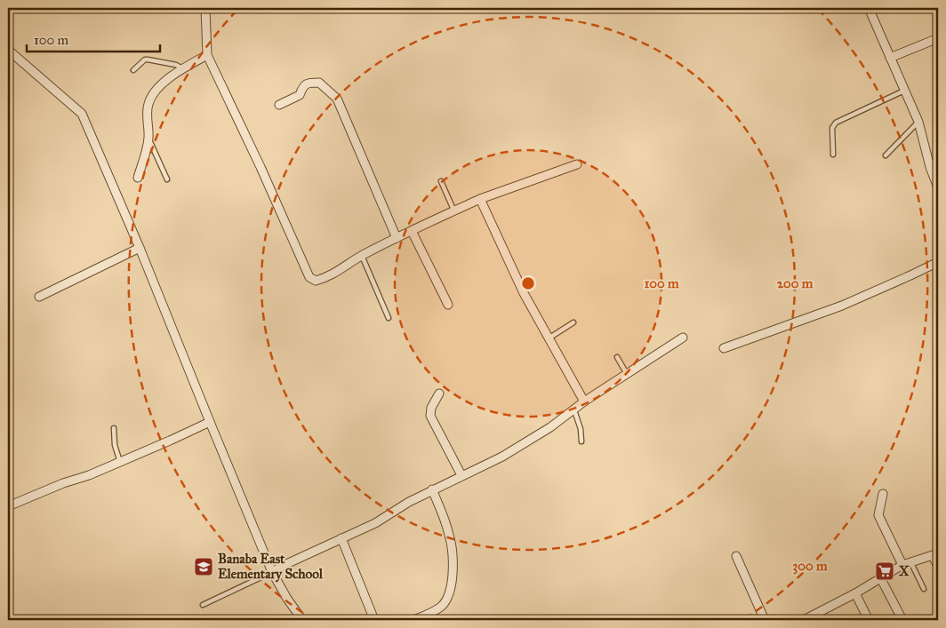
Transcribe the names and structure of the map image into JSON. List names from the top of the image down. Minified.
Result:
{"places":{"school or university":["Banaba East Elementary School"],"supermarket":["X"]},"scale_bar":"100 m","rings":["100 m","200 m","300 m"]}
